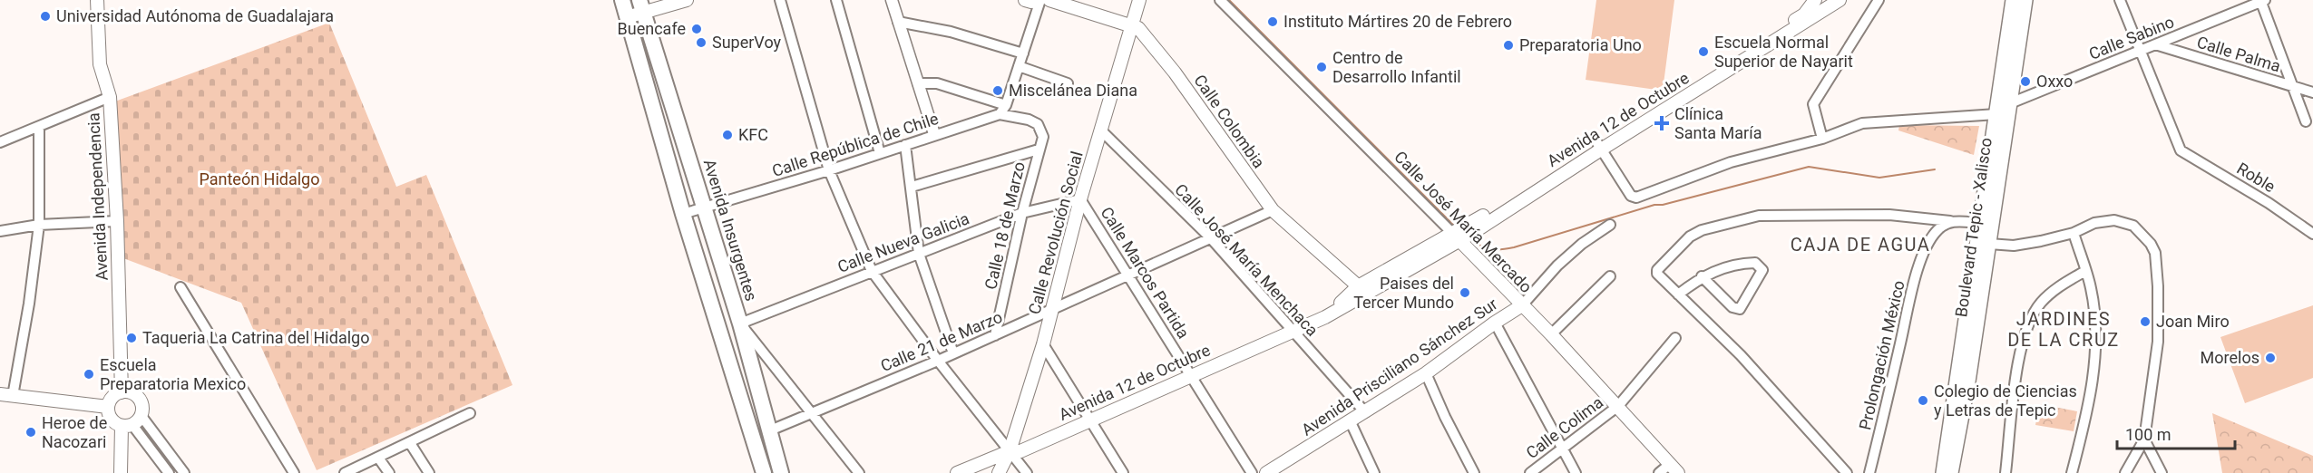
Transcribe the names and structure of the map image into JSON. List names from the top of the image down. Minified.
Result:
{"streets":{"highway":["Avenida Insurgentes"],"main road":["Avenida 12 de Octubre","Calle Colombia","Avenida Independencia","Calle José María Mercado","Boulevard Tepic - Xalisco","Calle Revolución Social","Avenida Prisciliano Sánchez Sur"],"street":["Calle Sabino","Calle Palma","Calle República de Chile","Roble","Calle 18 de Marzo","Calle Nueva Galicia","Calle José María Menchaca","Calle Marcos Partida","Calle 21 de Marzo","Prolongación México","Calle Colima"]},"crossings":[["Calle Sabino","Calle Palma"],["Calle Sabino","Roble"],["Calle Sabino","Boulevard Tepic - Xalisco"],["Avenida 12 de Octubre","Calle Colombia"],["Avenida 12 de Octubre","Calle José María Mercado"],["Avenida 12 de Octubre","Calle Revolución Social"],["Avenida 12 de Octubre","Calle José María Menchaca"],["Avenida 12 de Octubre","Calle Marcos Partida"],["Calle Colombia","Calle Revolución Social"],["Calle Colombia","Calle 21 de Marzo"],["Calle República de Chile","Calle 18 de Marzo"],["Calle República de Chile","Avenida Insurgentes"],["Calle José María Mercado","Avenida Prisciliano Sánchez Sur"],["Calle José María Mercado","Calle Colima"],["Calle 18 de Marzo","Calle Nueva Galicia"],["Calle 18 de Marzo","Calle 21 de Marzo"],["Avenida Insurgentes","Calle Nueva Galicia"],["Avenida Insurgentes","Calle 21 de Marzo"],["Calle Revolución Social","Calle Nueva Galicia"],["Calle Revolución Social","Calle José María Menchaca"],["Calle Revolución Social","Calle Marcos Partida"],["Calle Revolución Social","Calle 21 de Marzo"],["Calle Nueva Galicia","Calle Marcos Partida"],["Calle José María Menchaca","Calle 21 de Marzo"],["Calle José María Menchaca","Avenida Prisciliano Sánchez Sur"],["Calle Marcos Partida","Calle 21 de Marzo"]],"districts":["CAJA DE AGUA","JARDINES DE LA CRUZ"],"parks":["Panteón Hidalgo"],"places":{"other":["Universidad Autónoma de Guadalajara","Instituto Mártires 20 de Febrero","Buencafe","SuperVoy","Preparatoria Uno","Escuela Normal Superior de Nayarit","Centro de Desarrollo Infantil","Oxxo","Miscelánea Diana","KFC","Paises del Tercer Mundo","Joan Miro","Taqueria La Catrina del Hidalgo","Morelos","Escuela Preparatoria Mexico","Colegio de Ciencias y Letras de Tepic","Heroe de Nacozari"],"health":["Clínica Santa María"]},"scale_bar":"100 m"}
